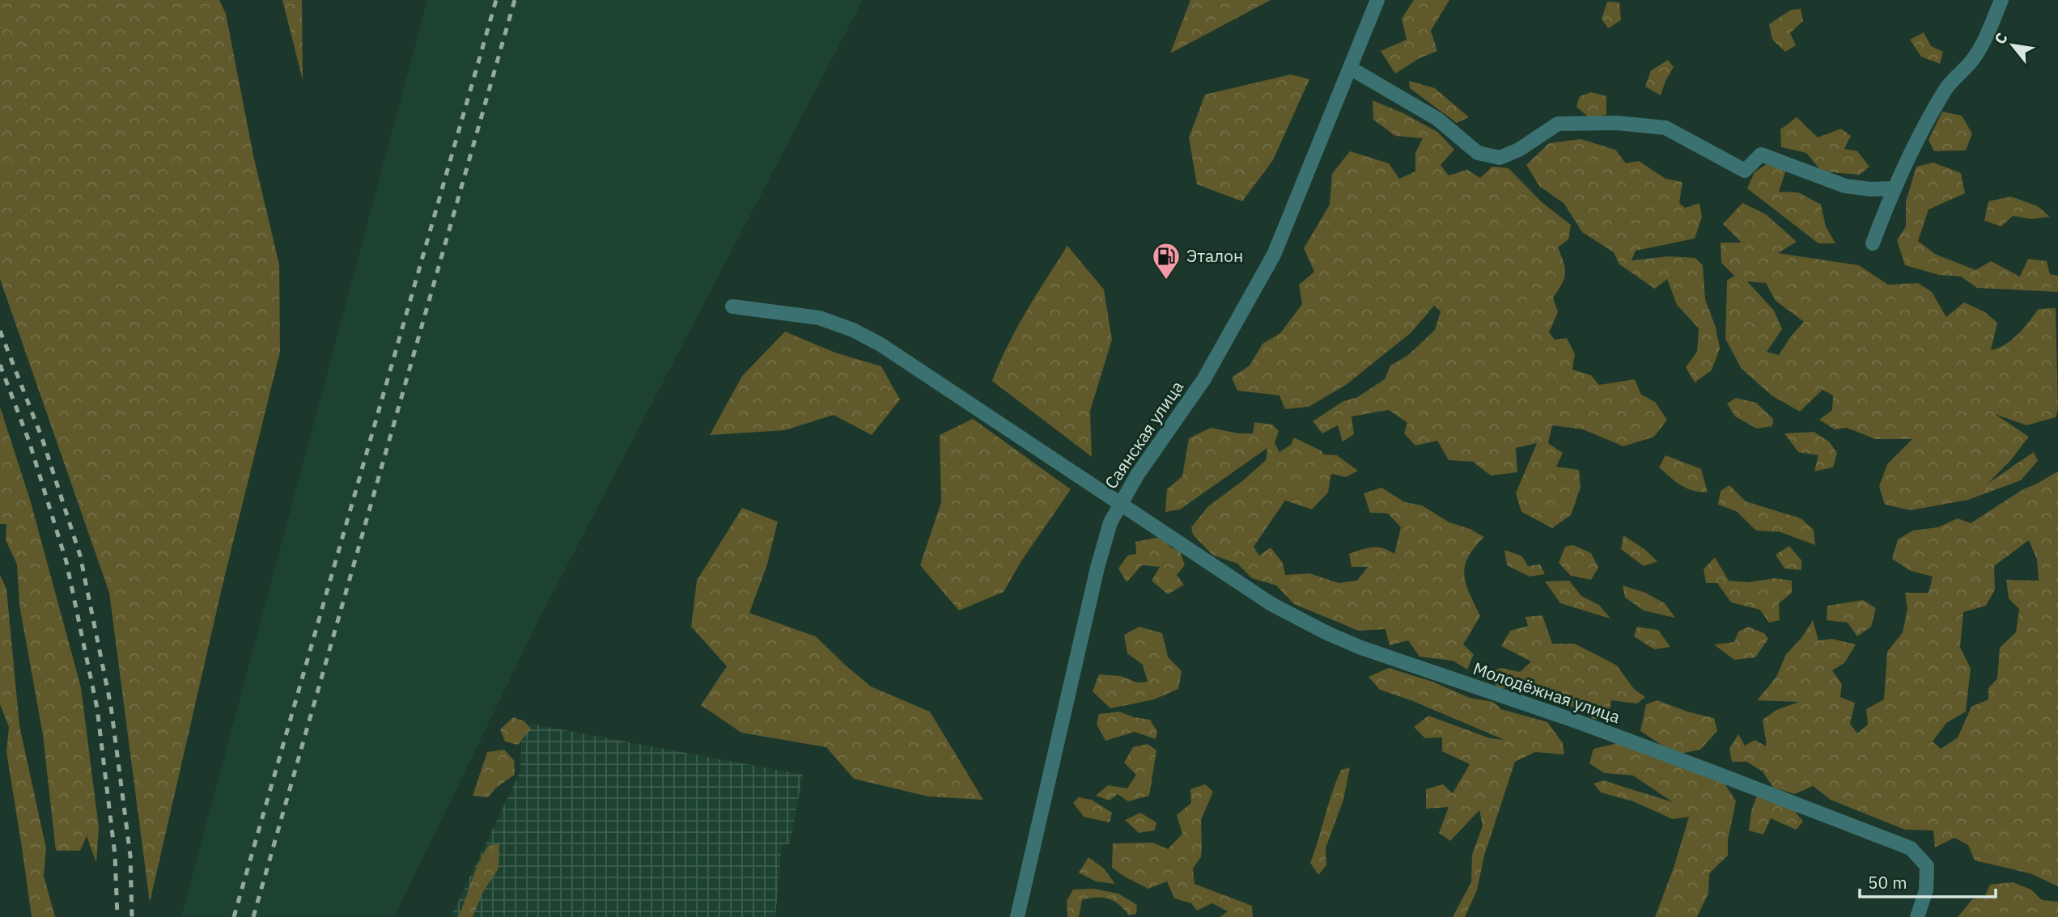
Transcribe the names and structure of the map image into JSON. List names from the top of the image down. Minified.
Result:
{"streets":{"street":["Саянская улица","Молодёжная улица"]},"crossings":[["Саянская улица","Молодёжная улица"]],"places":{"fuel station":["Эталон"]},"scale_bar":"50 m","north":"top left"}
